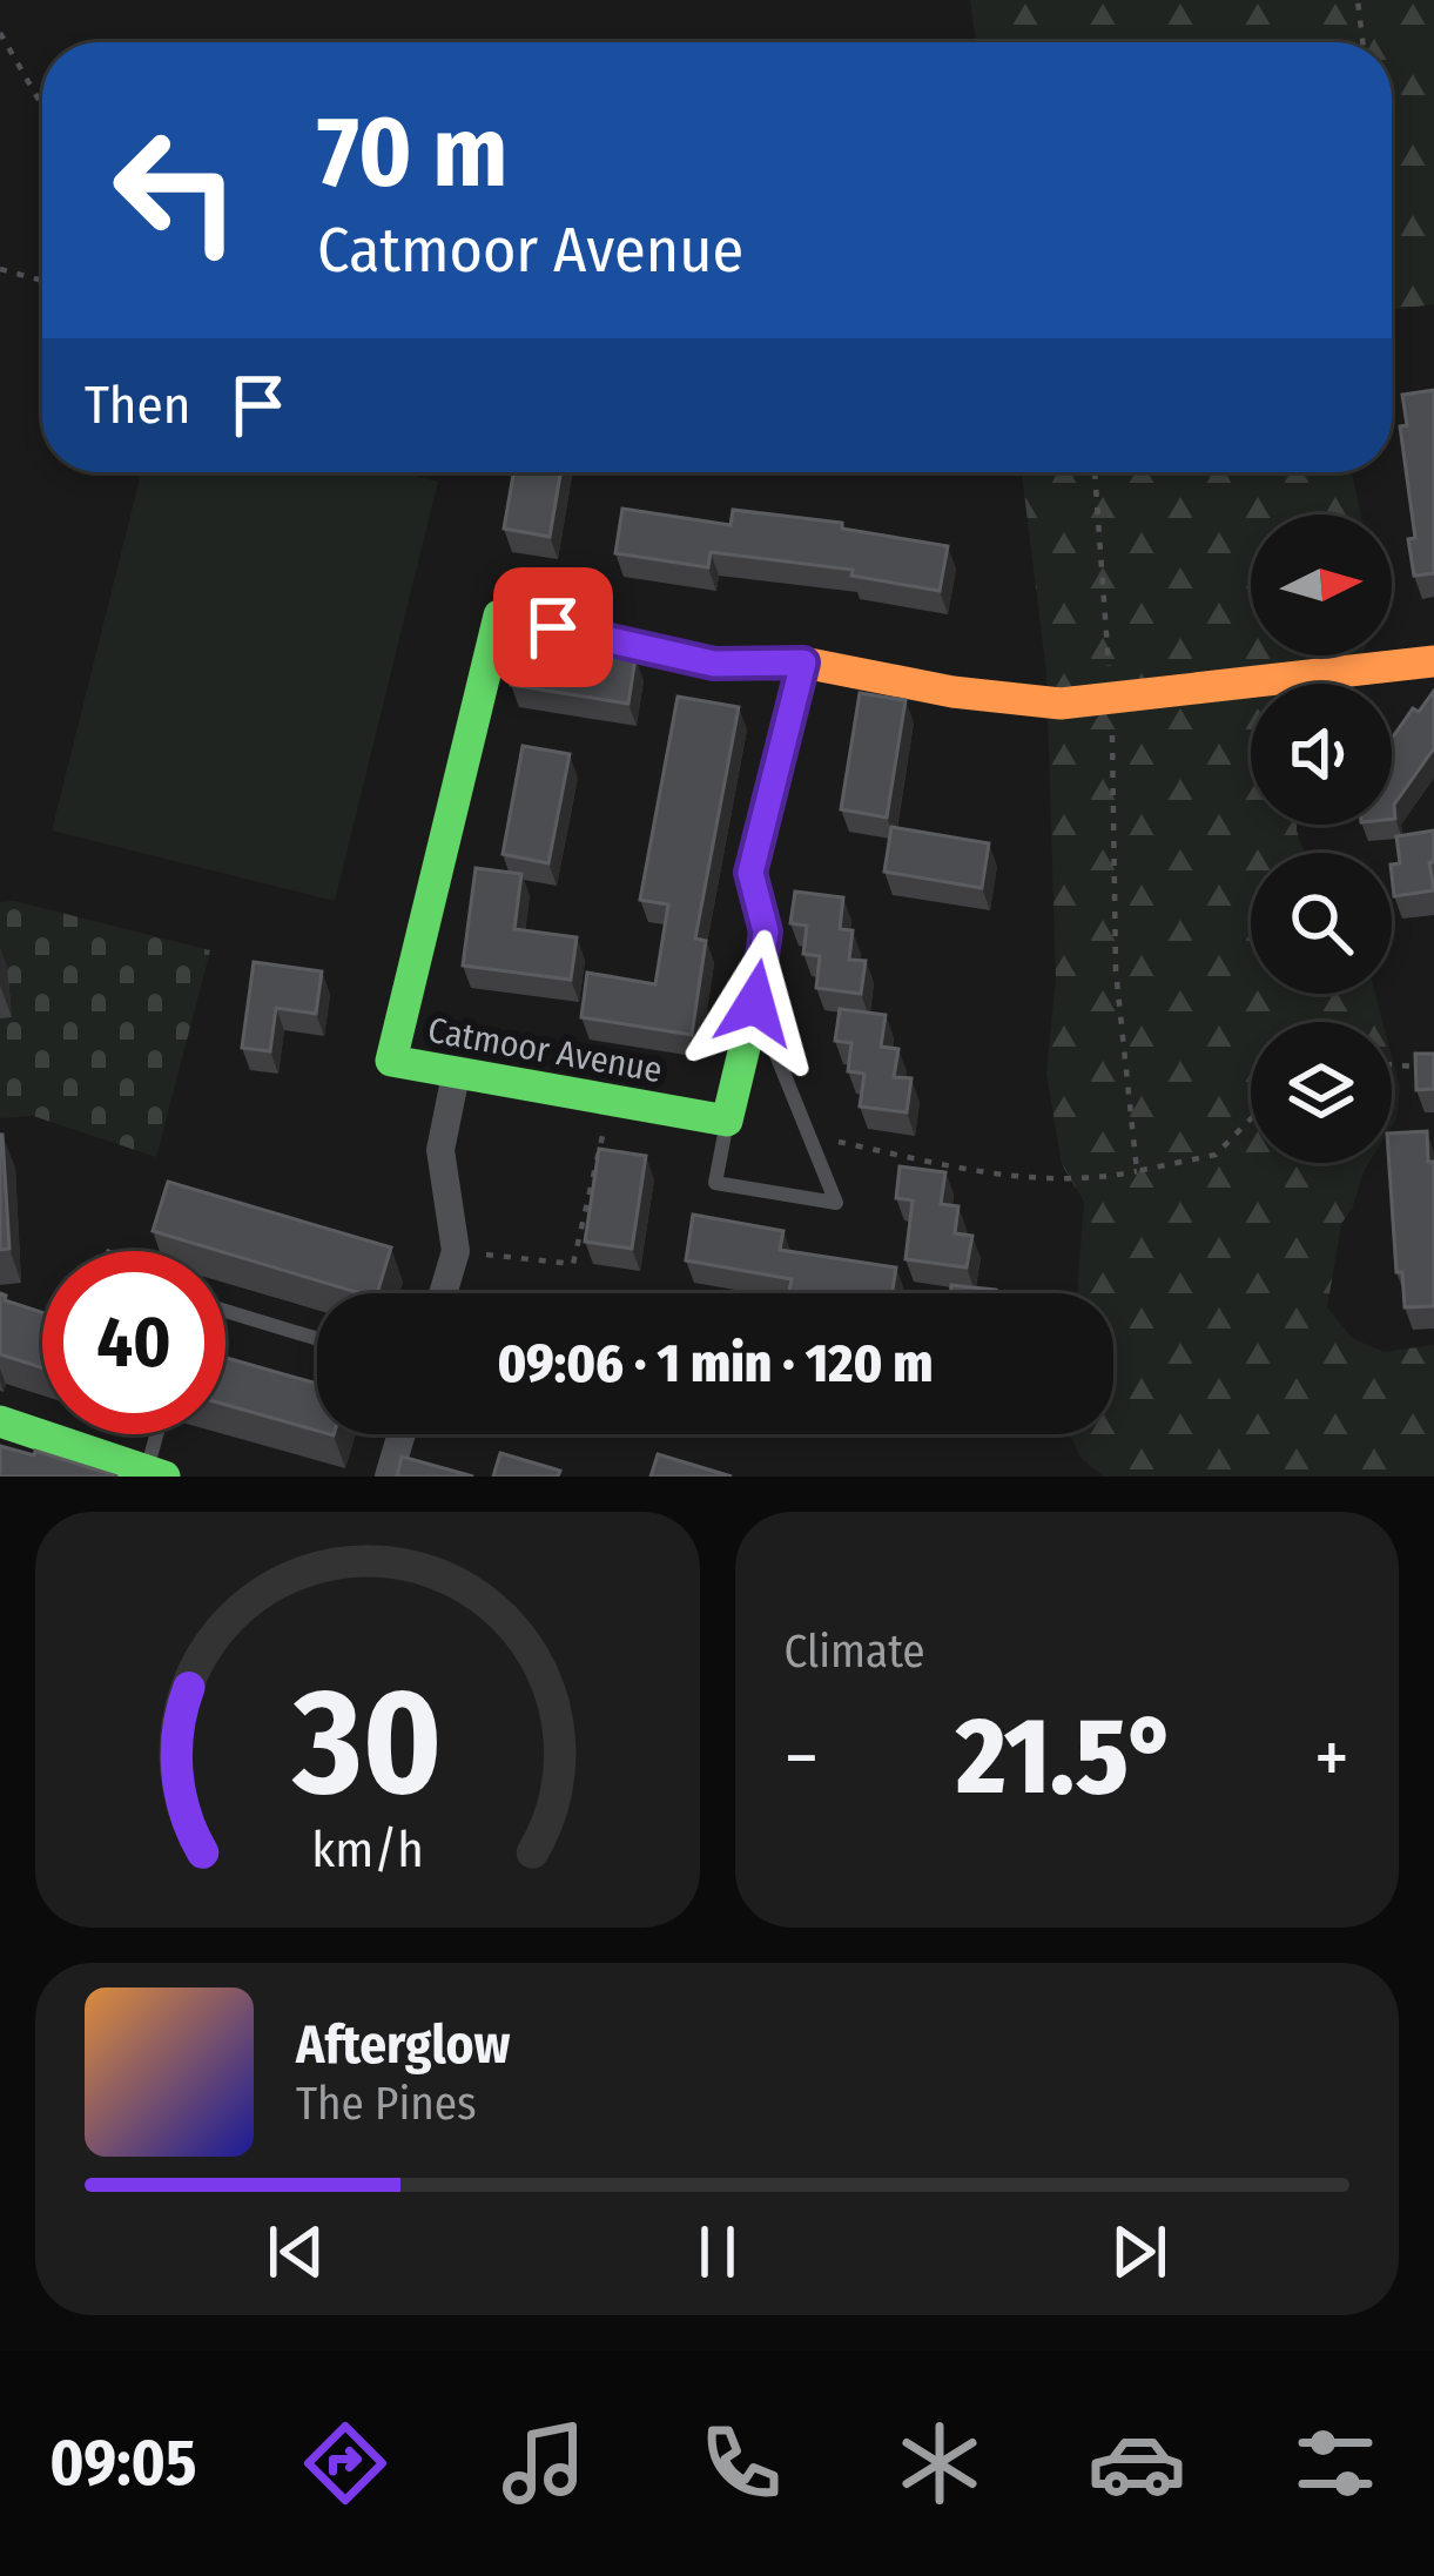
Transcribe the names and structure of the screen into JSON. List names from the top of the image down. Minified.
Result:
{"streets":{"street":["Catmoor Avenue"]},"north":"right","page":{"turn":["70 m","Catmoor Avenue"],"then":"Then","limit":"40","trip":"09:06 · 1 min · 120 m","tile":"Climate","heat":["−","21.5°","+"],"song":["Afterglow","The Pines"],"tabs":"09:05","gauge":["30","km/h"]}}
